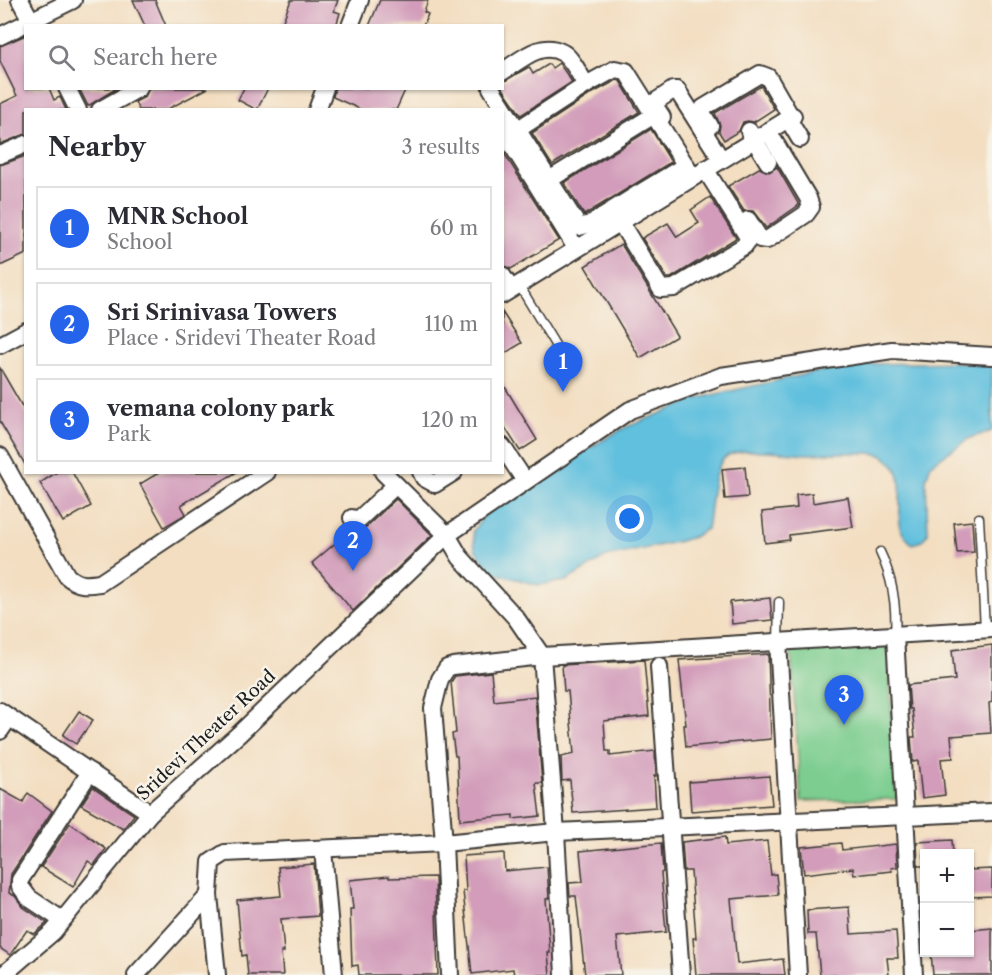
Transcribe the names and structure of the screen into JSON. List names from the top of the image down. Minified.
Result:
{"streets":{"street":["Sridevi Theater Road"]},"page":{"search":"Search here","heading":["Nearby","3 results"],"list":[{"mark":"1","name":"MNR School","note":"School","value":"60 m"},{"mark":"2","name":"Sri Srinivasa Towers","note":"Place · Sridevi Theater Road","value":"110 m"},{"mark":"3","name":"vemana colony park","note":"Park","value":"120 m"}],"pins":["1","2","3"],"map_buttons":["+","−"]}}
